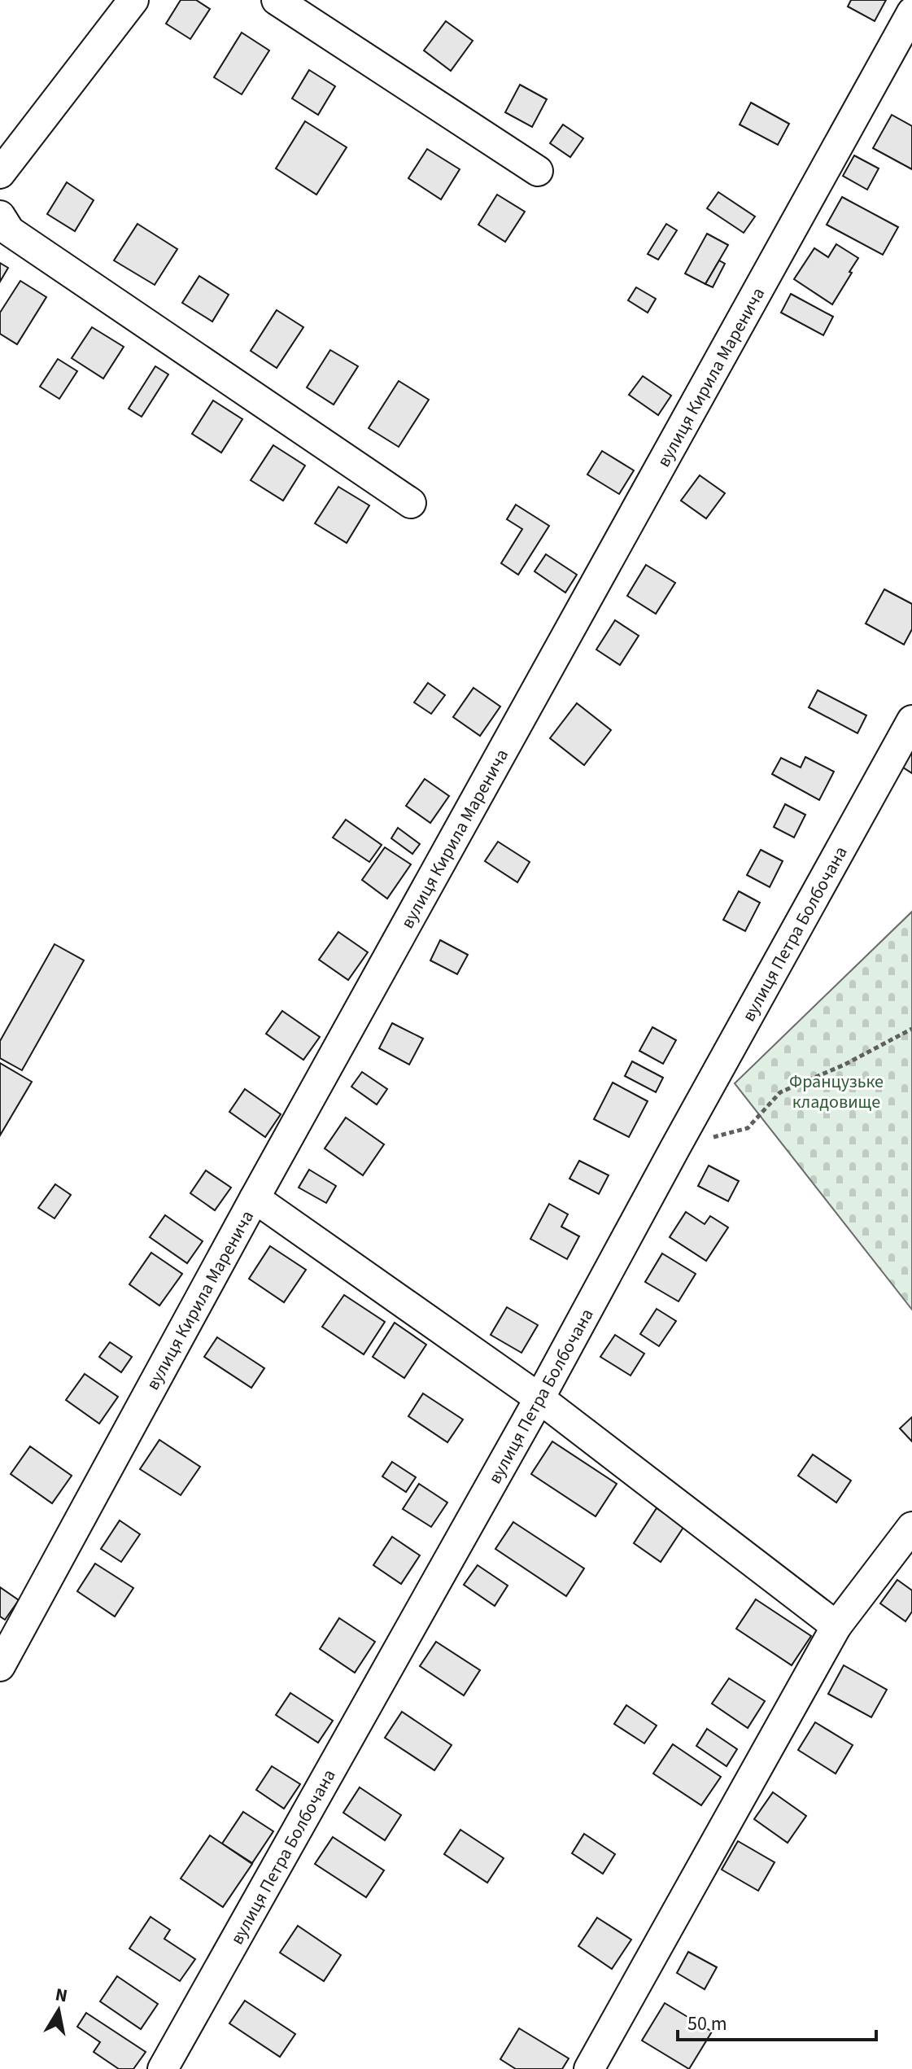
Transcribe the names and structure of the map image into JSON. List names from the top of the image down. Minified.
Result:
{"streets":{"street":["вулиця Кирила Маренича","вулиця Петра Болбочана"]},"parks":["Французьке кладовище"],"scale_bar":"50 m","north":"top"}
